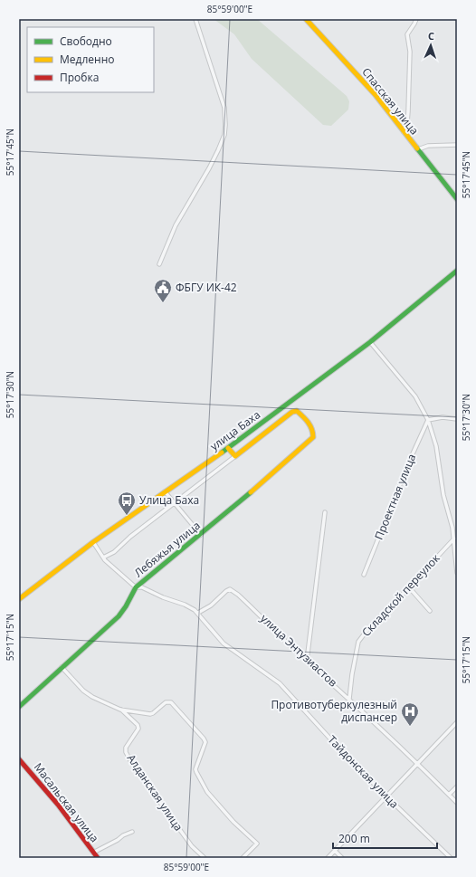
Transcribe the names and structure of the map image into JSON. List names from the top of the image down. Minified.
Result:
{"streets":{"street":["Спасская улица","улица Баха","Проектная улица","Лебяжья улица","Складской переулок","улица Энтузиастов","Тайдонская улица","Алданская улица","Масальская улица"]},"crossings":[["улица Баха","Тайдонская улица"],["Лебяжья улица","Тайдонская улица"],["Складской переулок","улица Энтузиастов"],["улица Энтузиастов","Тайдонская улица"]],"places":{"public building":["ФБГУ ИК-42"],"bus stop":["Улица Баха"],"hospital":["Противотуберкулезный диспансер"]},"legend":["Свободно","Медленно","Пробка"],"scale_bar":"200 m","north":"top","coordinates":["85°59'00\"E","55°17'45\"N","55°17'30\"N","55°17'15\"N"]}
